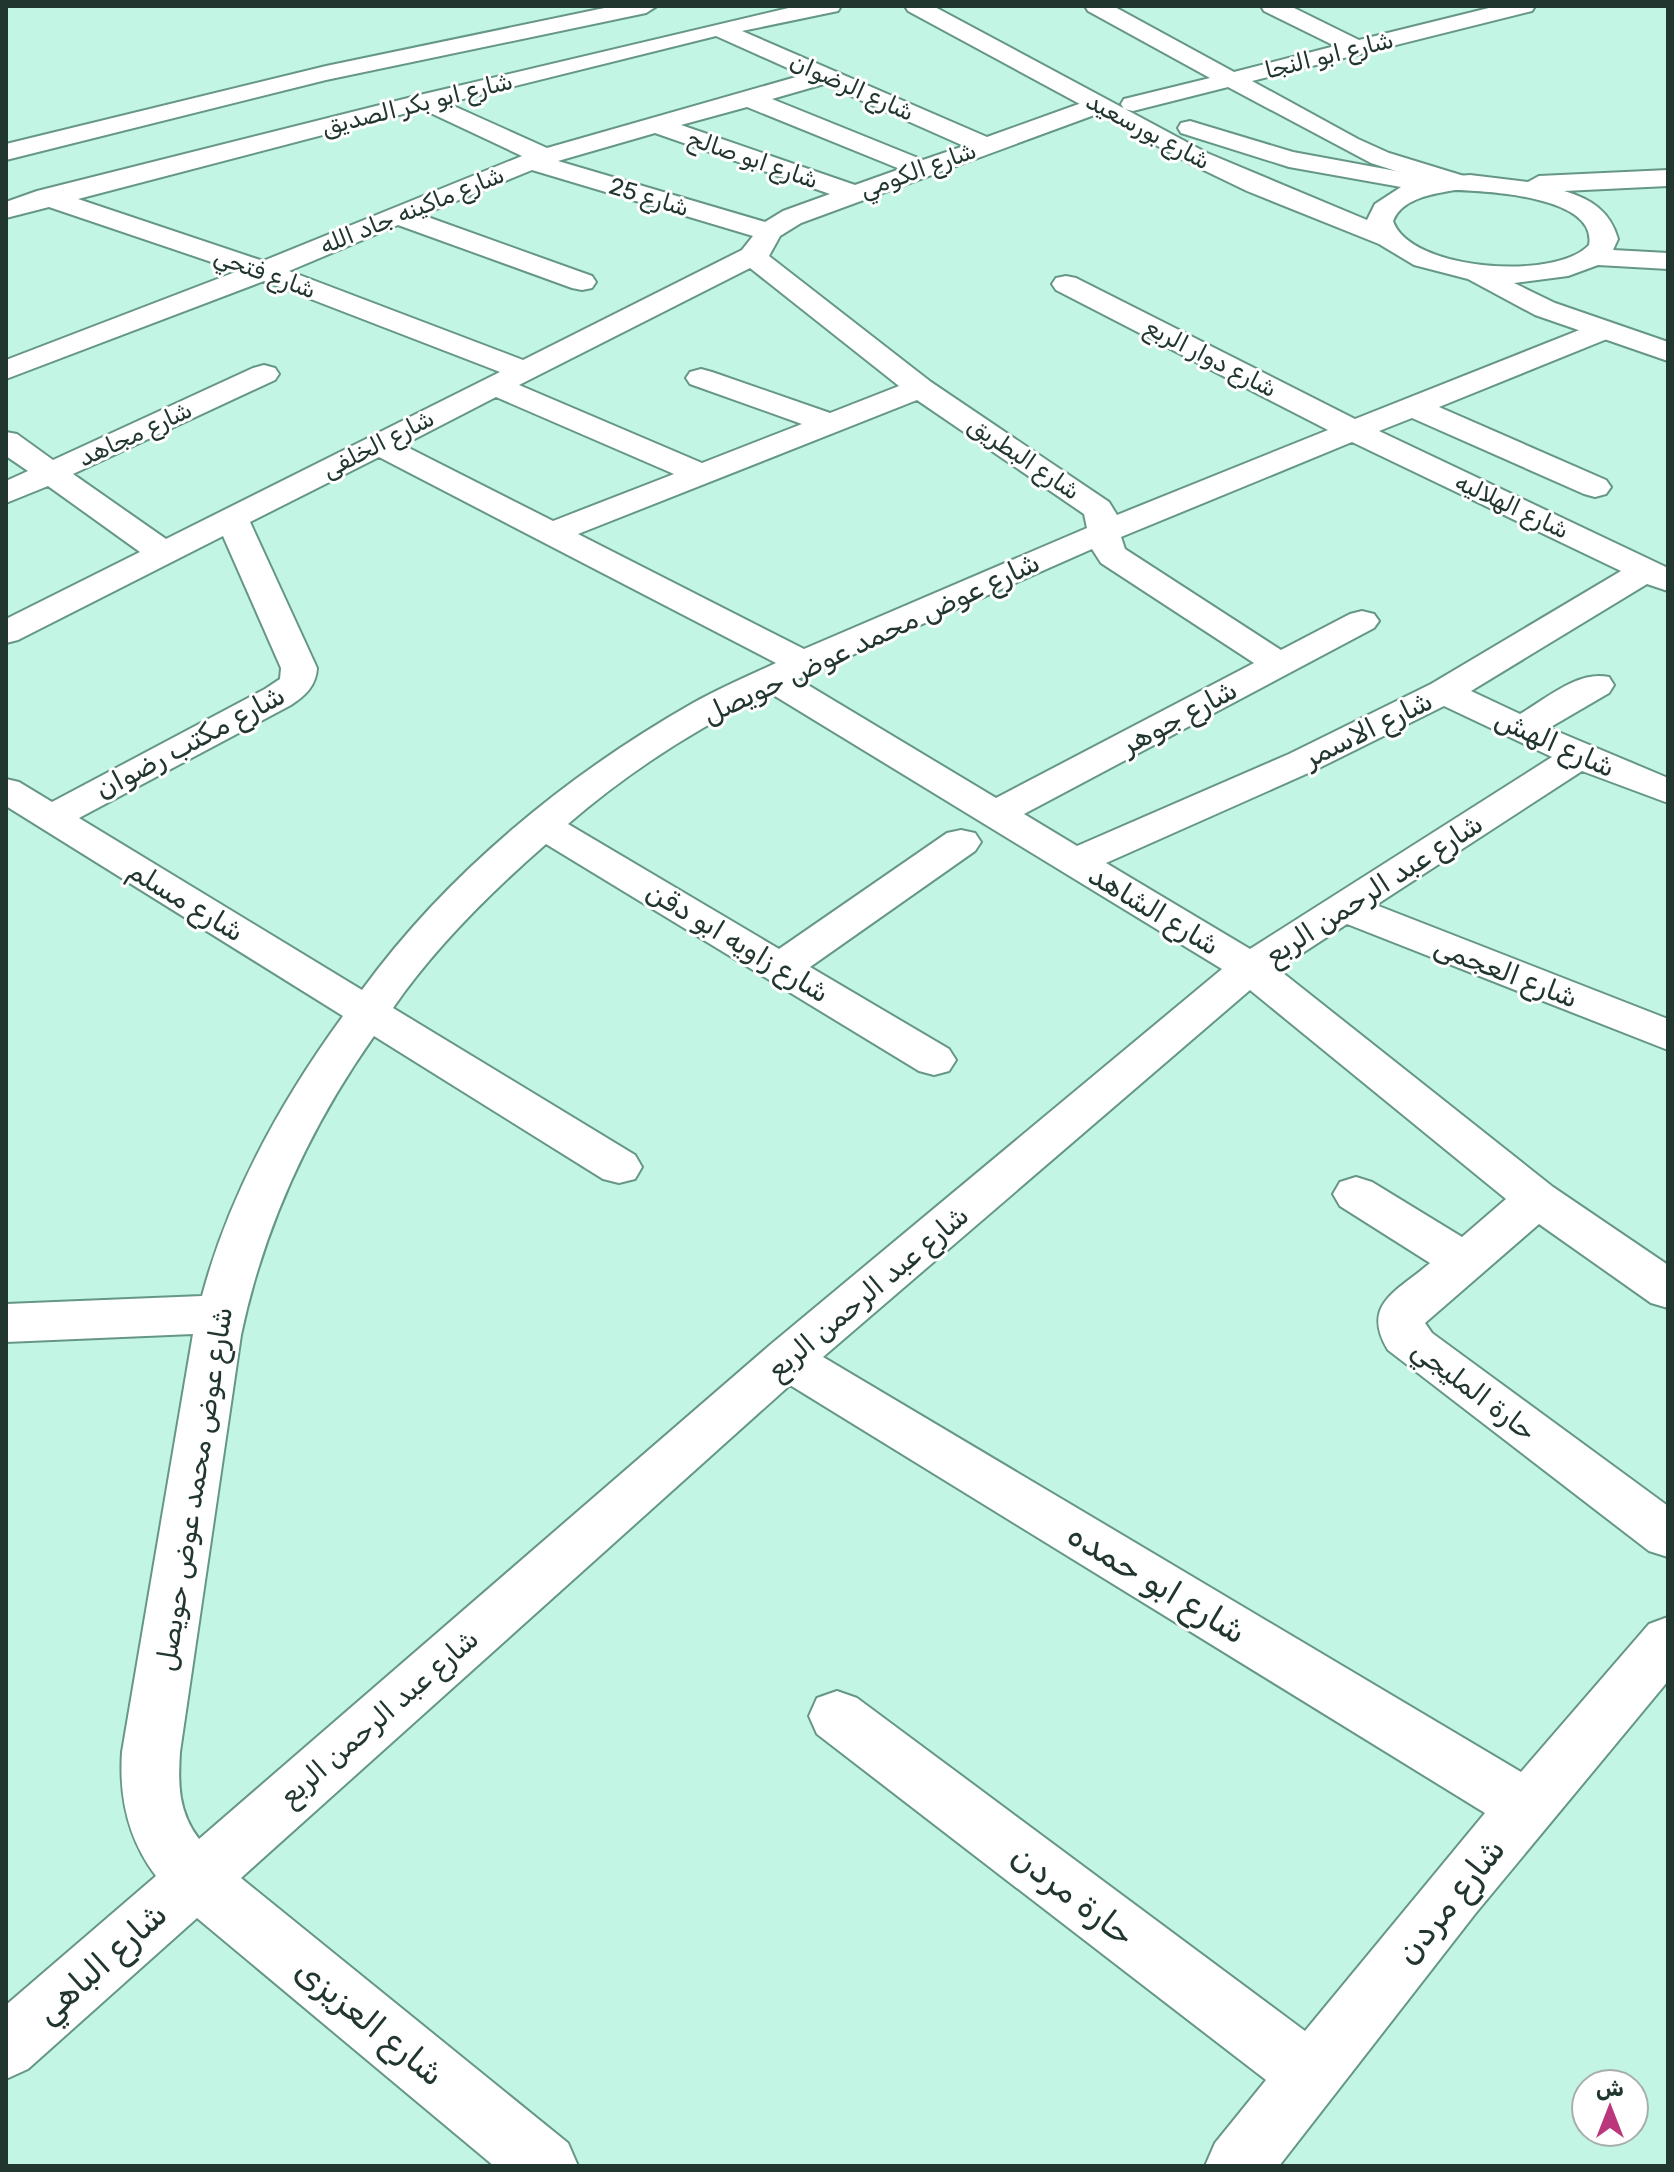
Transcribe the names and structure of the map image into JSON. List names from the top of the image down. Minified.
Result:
{"streets":{"street":["شارع ابو النجا","شارع الرضوان","شارع ابو بكر الصديق","شارع بورسعيد","شارع ابو صالح","شارع الكومي","شارع 25","شارع ماكينه جاد الله","شارع فتحي","شارع دوار الربع","شارع مجاهد","شارع الخلفى","شارع البطريق","شارع الهلاليه","شارع عوض محمد عوض حويصل","شارع جوهر","شارع الاسمر","شارع مكتب رضوان","شارع الهش","شارع عبد الرحمن الربع","شارع مسلم","شارع الشاهد","شارع زاويه ابو دقن","شارع العجمى","حارة المليجي","شارع ابو حمده","حارة مردن","شارع مردن","شارع الباهي","شارع العزيزى"]},"crossings":[["شارع ابو النجا","شارع بورسعيد"],["شارع الرضوان","شارع ابو بكر الصديق"],["شارع الرضوان","شارع الكومي"],["شارع الرضوان","شارع ماكينه جاد الله"],["شارع ابو بكر الصديق","شارع 25"],["شارع ابو بكر الصديق","شارع فتحي"],["شارع بورسعيد","شارع الكومي"],["شارع ابو صالح","شارع الكومي"],["شارع ابو صالح","شارع ماكينه جاد الله"],["شارع الكومي","شارع 25"],["شارع الكومي","شارع الخلفى"],["شارع الكومي","شارع البطريق"],["شارع 25","شارع ماكينه جاد الله"],["شارع 25","شارع الخلفى"],["شارع 25","شارع البطريق"],["شارع ماكينه جاد الله","شارع فتحي"],["شارع فتحي","شارع الخلفى"],["شارع دوار الربع","شارع الهلاليه"],["شارع دوار الربع","شارع عوض محمد عوض حويصل"],["شارع الخلفى","شارع البطريق"],["شارع الخلفى","شارع مكتب رضوان"],["شارع الخلفى","شارع الشاهد"],["شارع البطريق","شارع عوض محمد عوض حويصل"],["شارع البطريق","شارع جوهر"],["شارع الهلاليه","شارع عوض محمد عوض حويصل"],["شارع الهلاليه","شارع الاسمر"],["شارع عوض محمد عوض حويصل","شارع عبد الرحمن الربع"],["شارع عوض محمد عوض حويصل","شارع مسلم"],["شارع عوض محمد عوض حويصل","شارع الشاهد"],["شارع عوض محمد عوض حويصل","شارع زاويه ابو دقن"],["شارع عوض محمد عوض حويصل","شارع الباهي"],["شارع عوض محمد عوض حويصل","شارع العزيزى"],["شارع جوهر","شارع الشاهد"],["شارع الاسمر","شارع الهش"],["شارع الاسمر","شارع الشاهد"],["شارع مكتب رضوان","شارع مسلم"],["شارع الهش","شارع عبد الرحمن الربع"],["شارع عبد الرحمن الربع","شارع الشاهد"],["شارع عبد الرحمن الربع","شارع العجمى"],["شارع عبد الرحمن الربع","شارع ابو حمده"],["شارع عبد الرحمن الربع","شارع الباهي"],["شارع عبد الرحمن الربع","شارع العزيزى"],["شارع الشاهد","حارة المليجي"],["شارع ابو حمده","شارع مردن"],["حارة مردن","شارع مردن"],["شارع الباهي","شارع العزيزى"]],"north":"top"}
